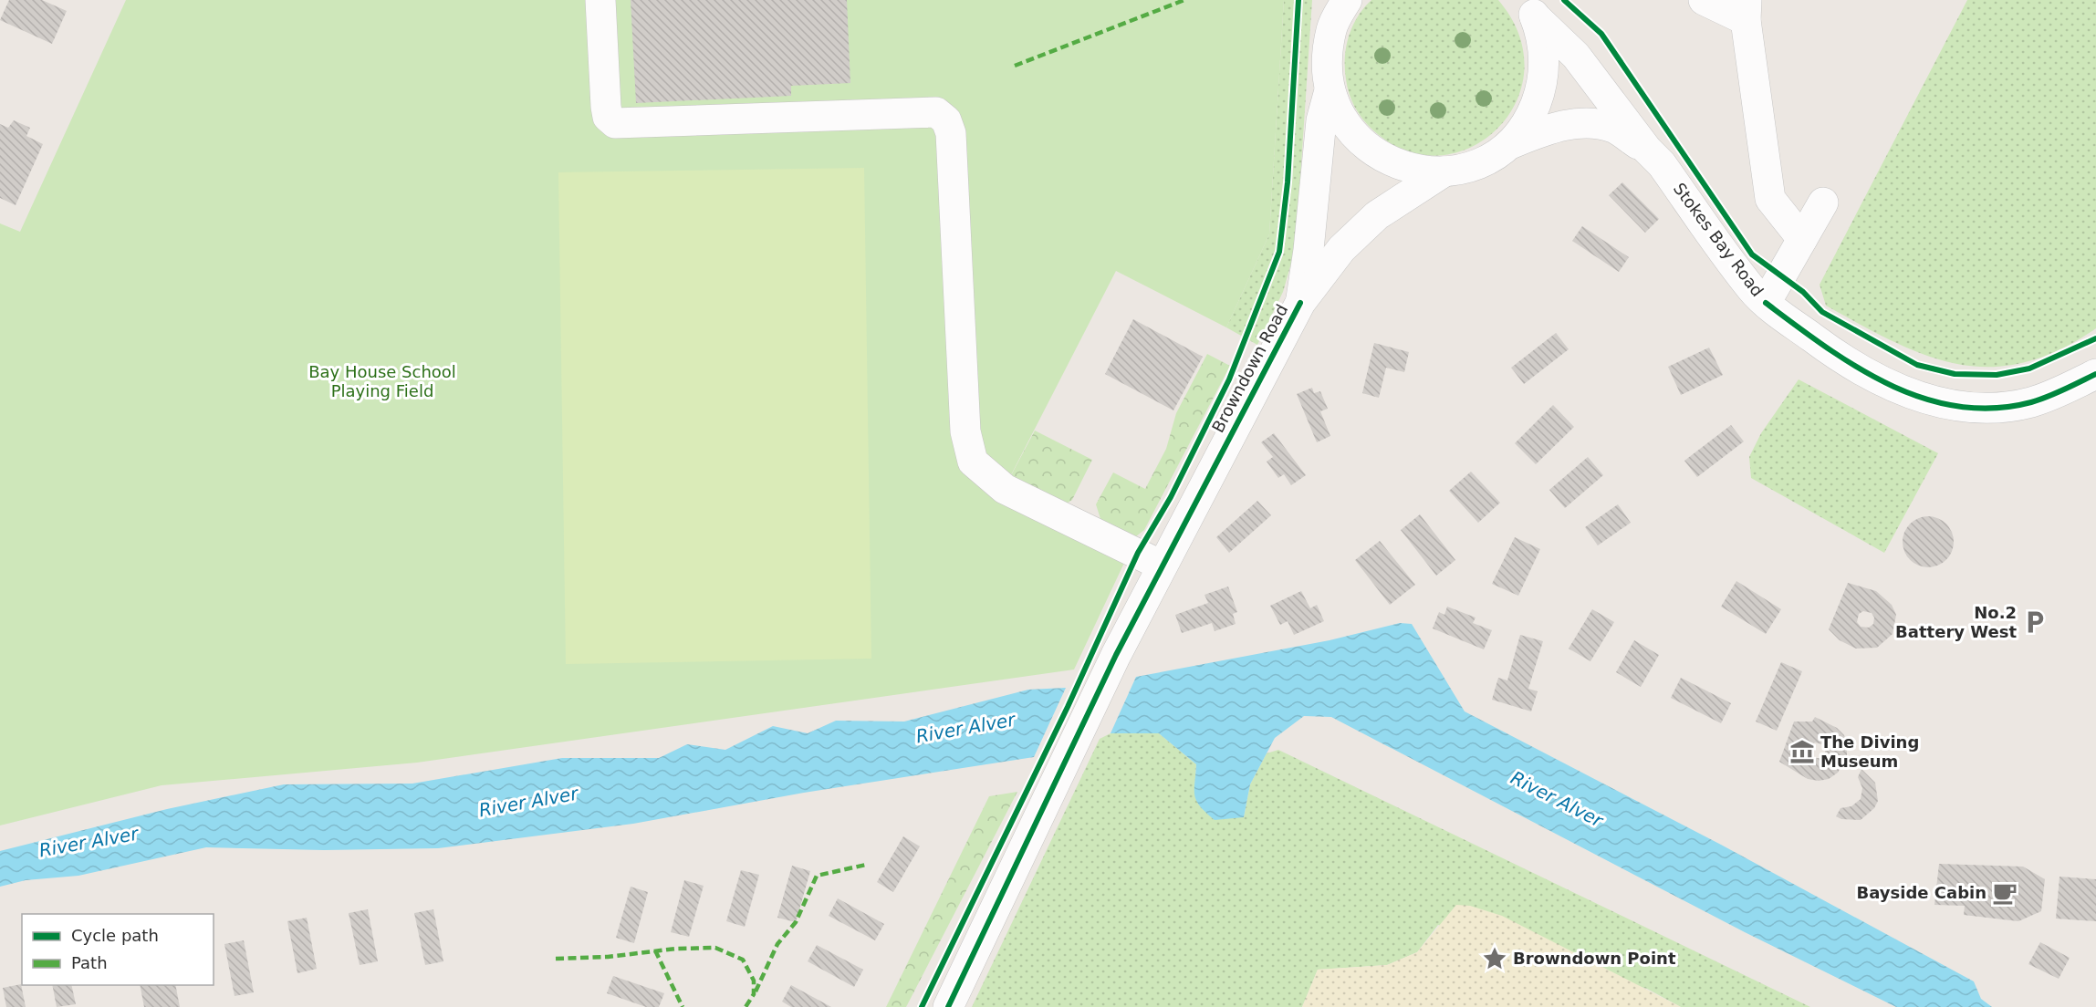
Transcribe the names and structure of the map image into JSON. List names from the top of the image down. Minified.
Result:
{"streets":{"street":["Stokes Bay Road","Browndown Road"]},"crossings":[["Stokes Bay Road","Browndown Road"]],"water":["River Alver"],"parks":["Bay House School Playing Field"],"places":{"parking":["No.2 Battery West"],"museum":["The Diving Museum"],"cafe":["Bayside Cabin"],"place":["Browndown Point"]},"legend":["Cycle path","Path"]}
